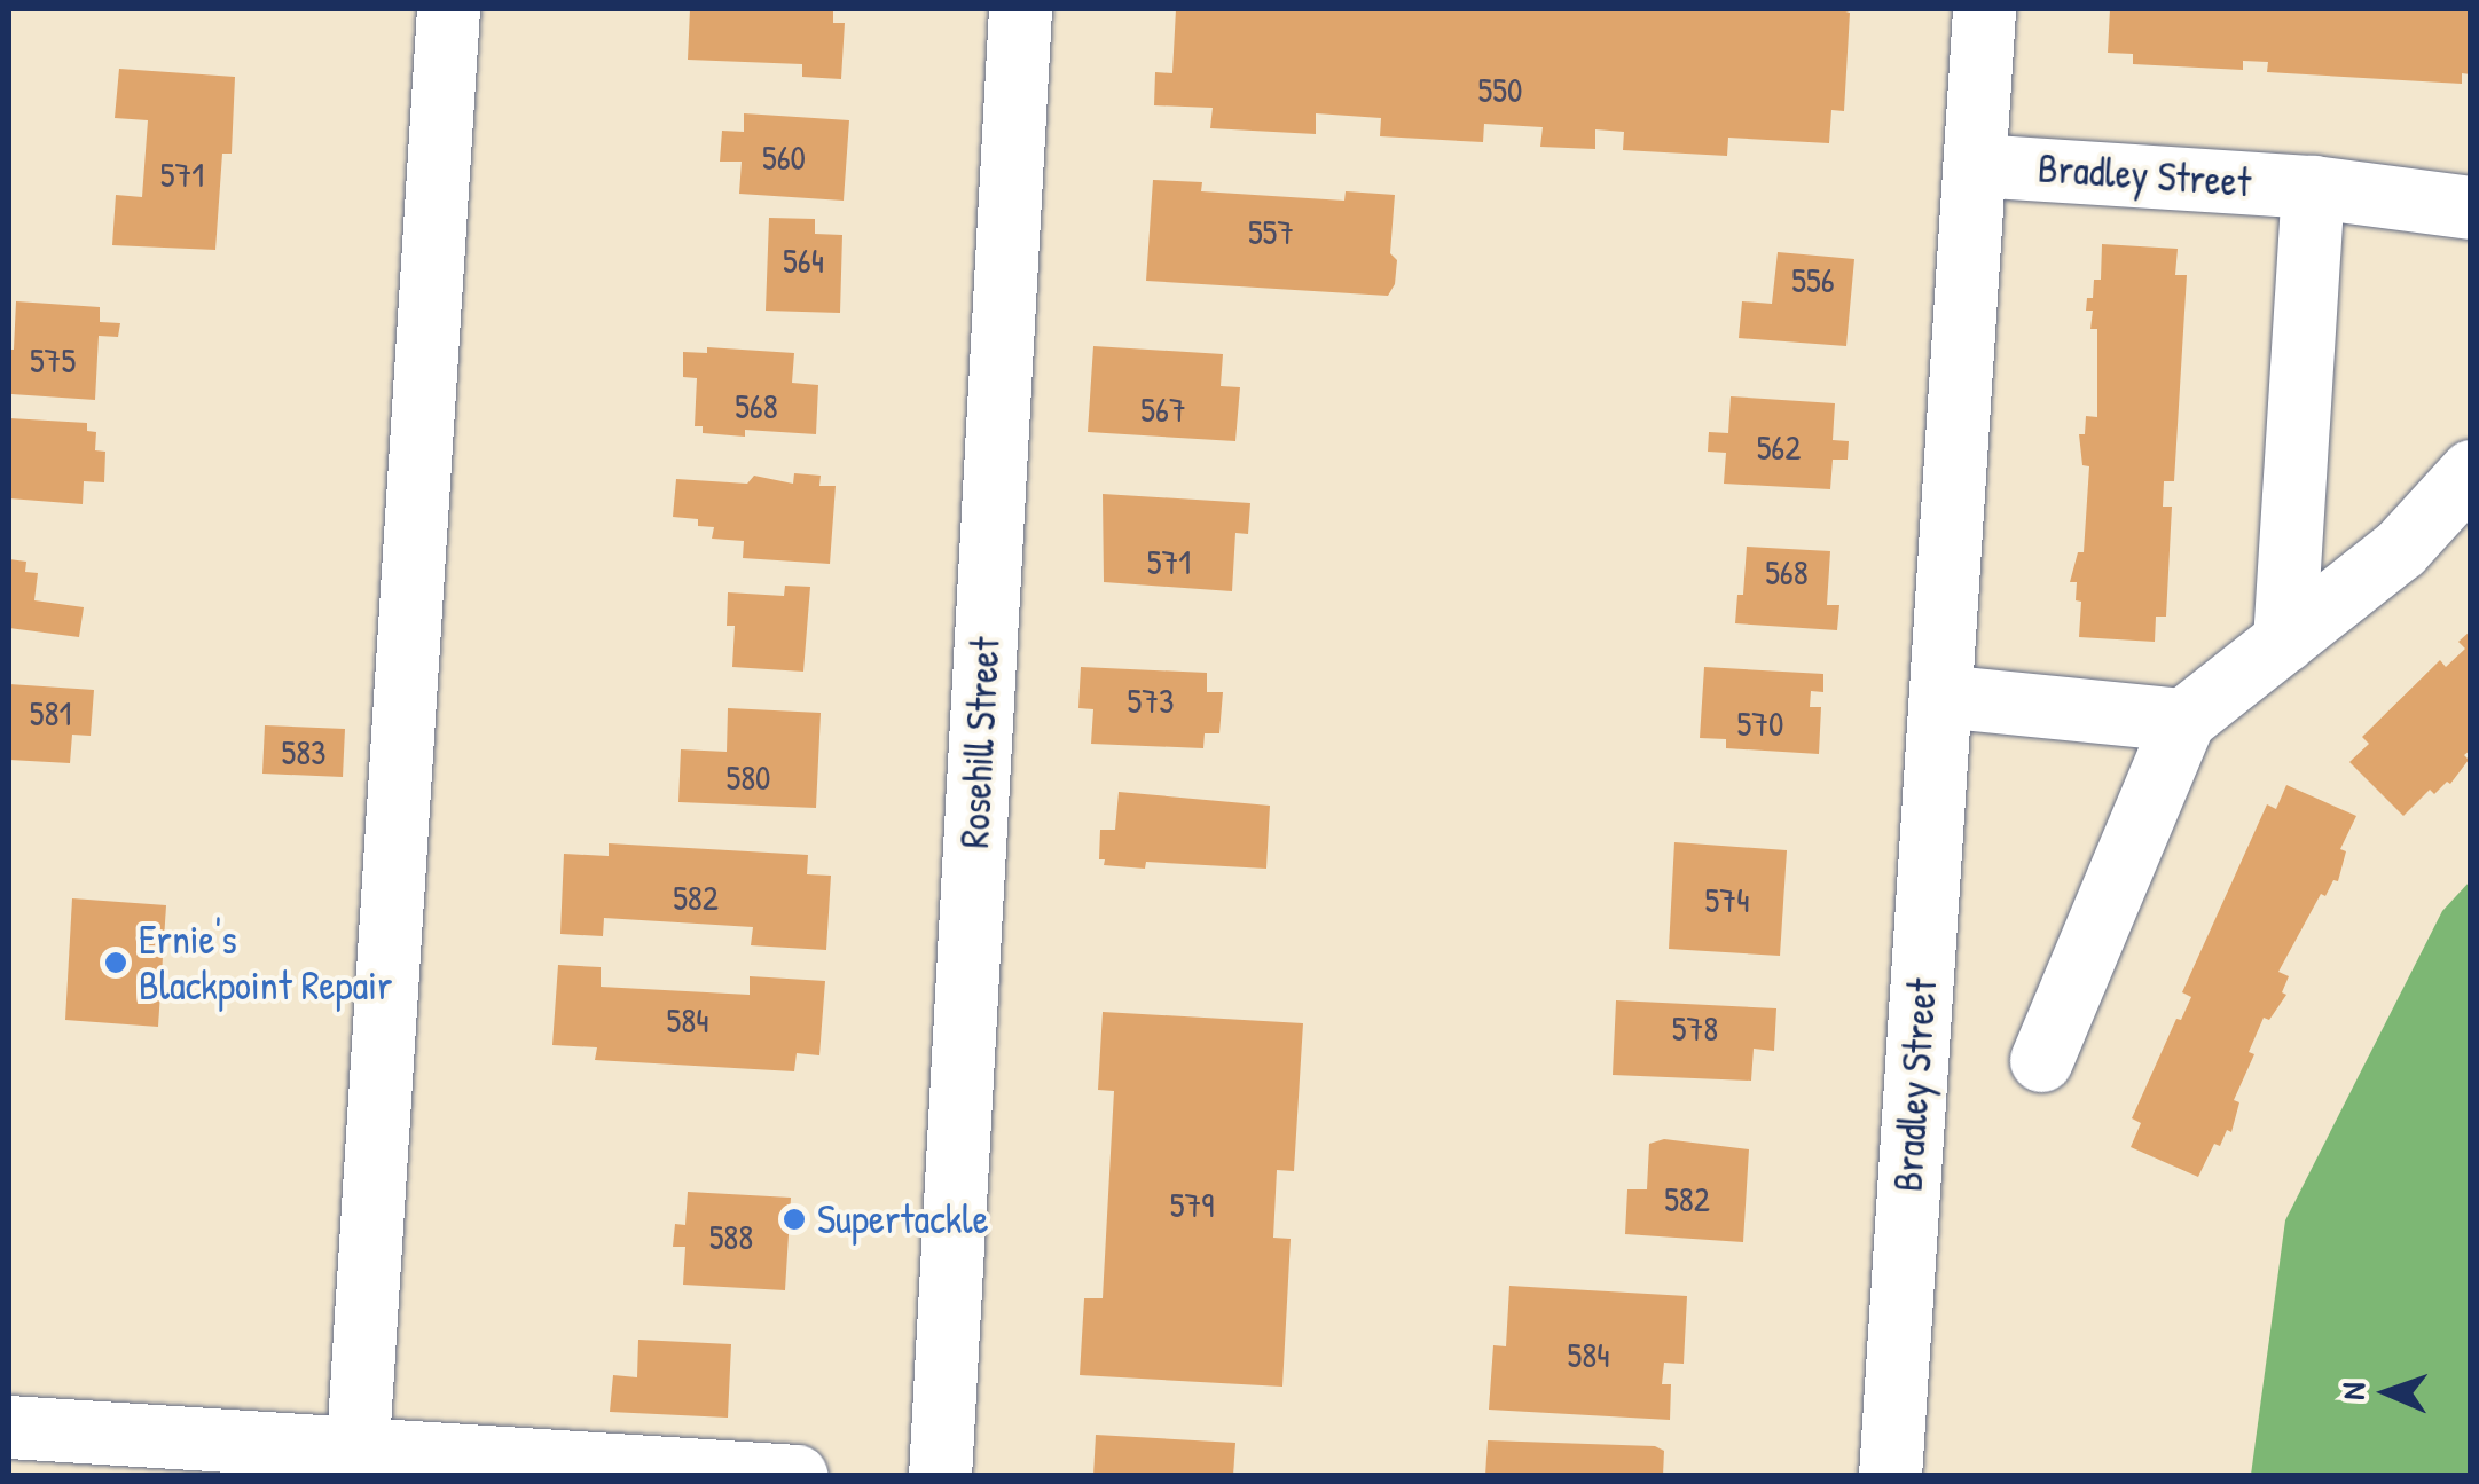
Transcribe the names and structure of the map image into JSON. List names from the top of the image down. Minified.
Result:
{"streets":{"street":["Bradley Street","Rosehill Street"]},"places":["Ernie's Blackpoint Repair","Supertackle"],"house_numbers":["550","560","571","557","564","556","575","568","567","562","571","568","573","581","570","583","580","582","574","584","578","582","579","588","584"],"north":"left"}
